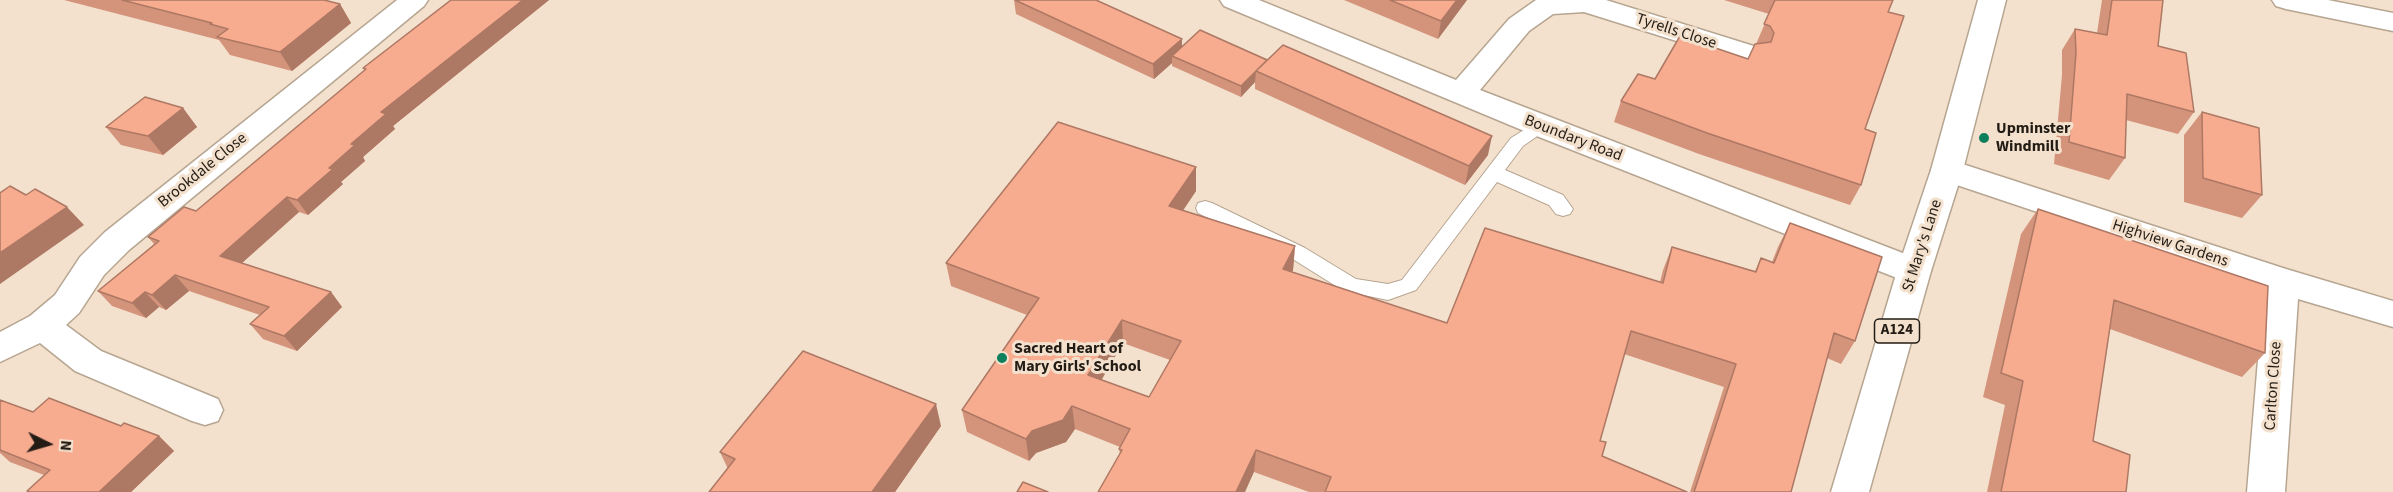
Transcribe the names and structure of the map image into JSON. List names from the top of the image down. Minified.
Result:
{"streets":{"street":["Tyrells Close","Boundary Road","Brookdale Close","Highview Gardens","St Mary's Lane","A124","Carlton Close"]},"crossings":[["Tyrells Close","Boundary Road"],["Boundary Road","St Mary's Lane"],["Highview Gardens","St Mary's Lane"],["Highview Gardens","Carlton Close"]],"places":["Upminster Windmill","Sacred Heart of Mary Girls' School"],"north":"right"}
